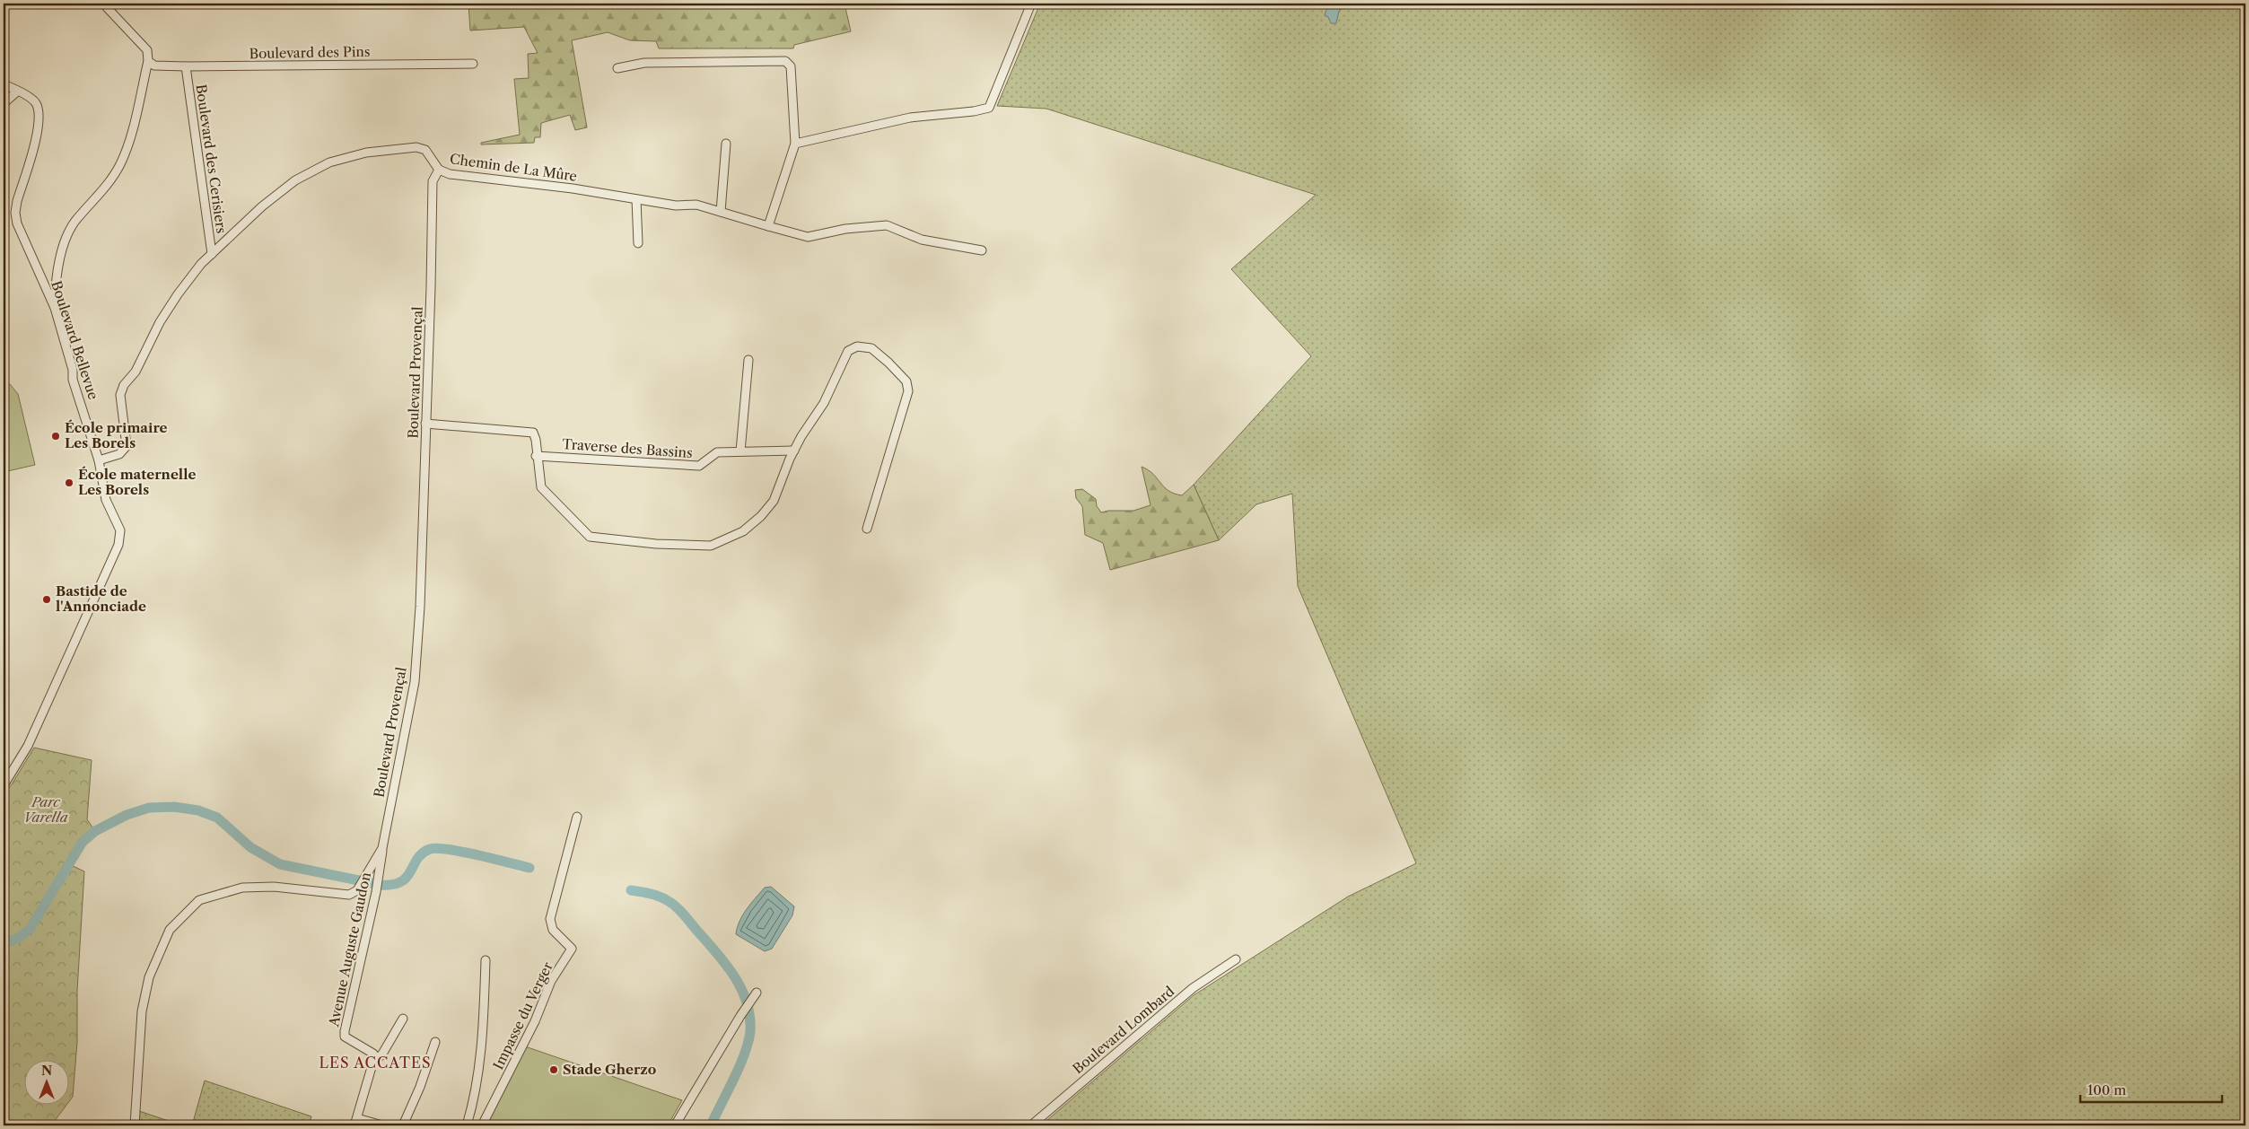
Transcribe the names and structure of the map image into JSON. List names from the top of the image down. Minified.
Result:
{"streets":{"street":["Boulevard des Pins","Boulevard des Cerisiers","Chemin de La Mûre","Boulevard Bellevue","Boulevard Provençal","Traverse des Bassins","Avenue Auguste Gaudon","Impasse du Verger","Boulevard Lombard"]},"crossings":[["Boulevard des Pins","Boulevard des Cerisiers"],["Boulevard des Cerisiers","Chemin de La Mûre"],["Chemin de La Mûre","Boulevard Bellevue"],["Chemin de La Mûre","Boulevard Provençal"],["Boulevard Provençal","Avenue Auguste Gaudon"]],"districts":["LES ACCATES"],"parks":["Parc Varella"],"places":["École primaire Les Borels","École maternelle Les Borels","Bastide de l'Annonciade","Stade Gherzo"],"scale_bar":"100 m","north":"top"}
